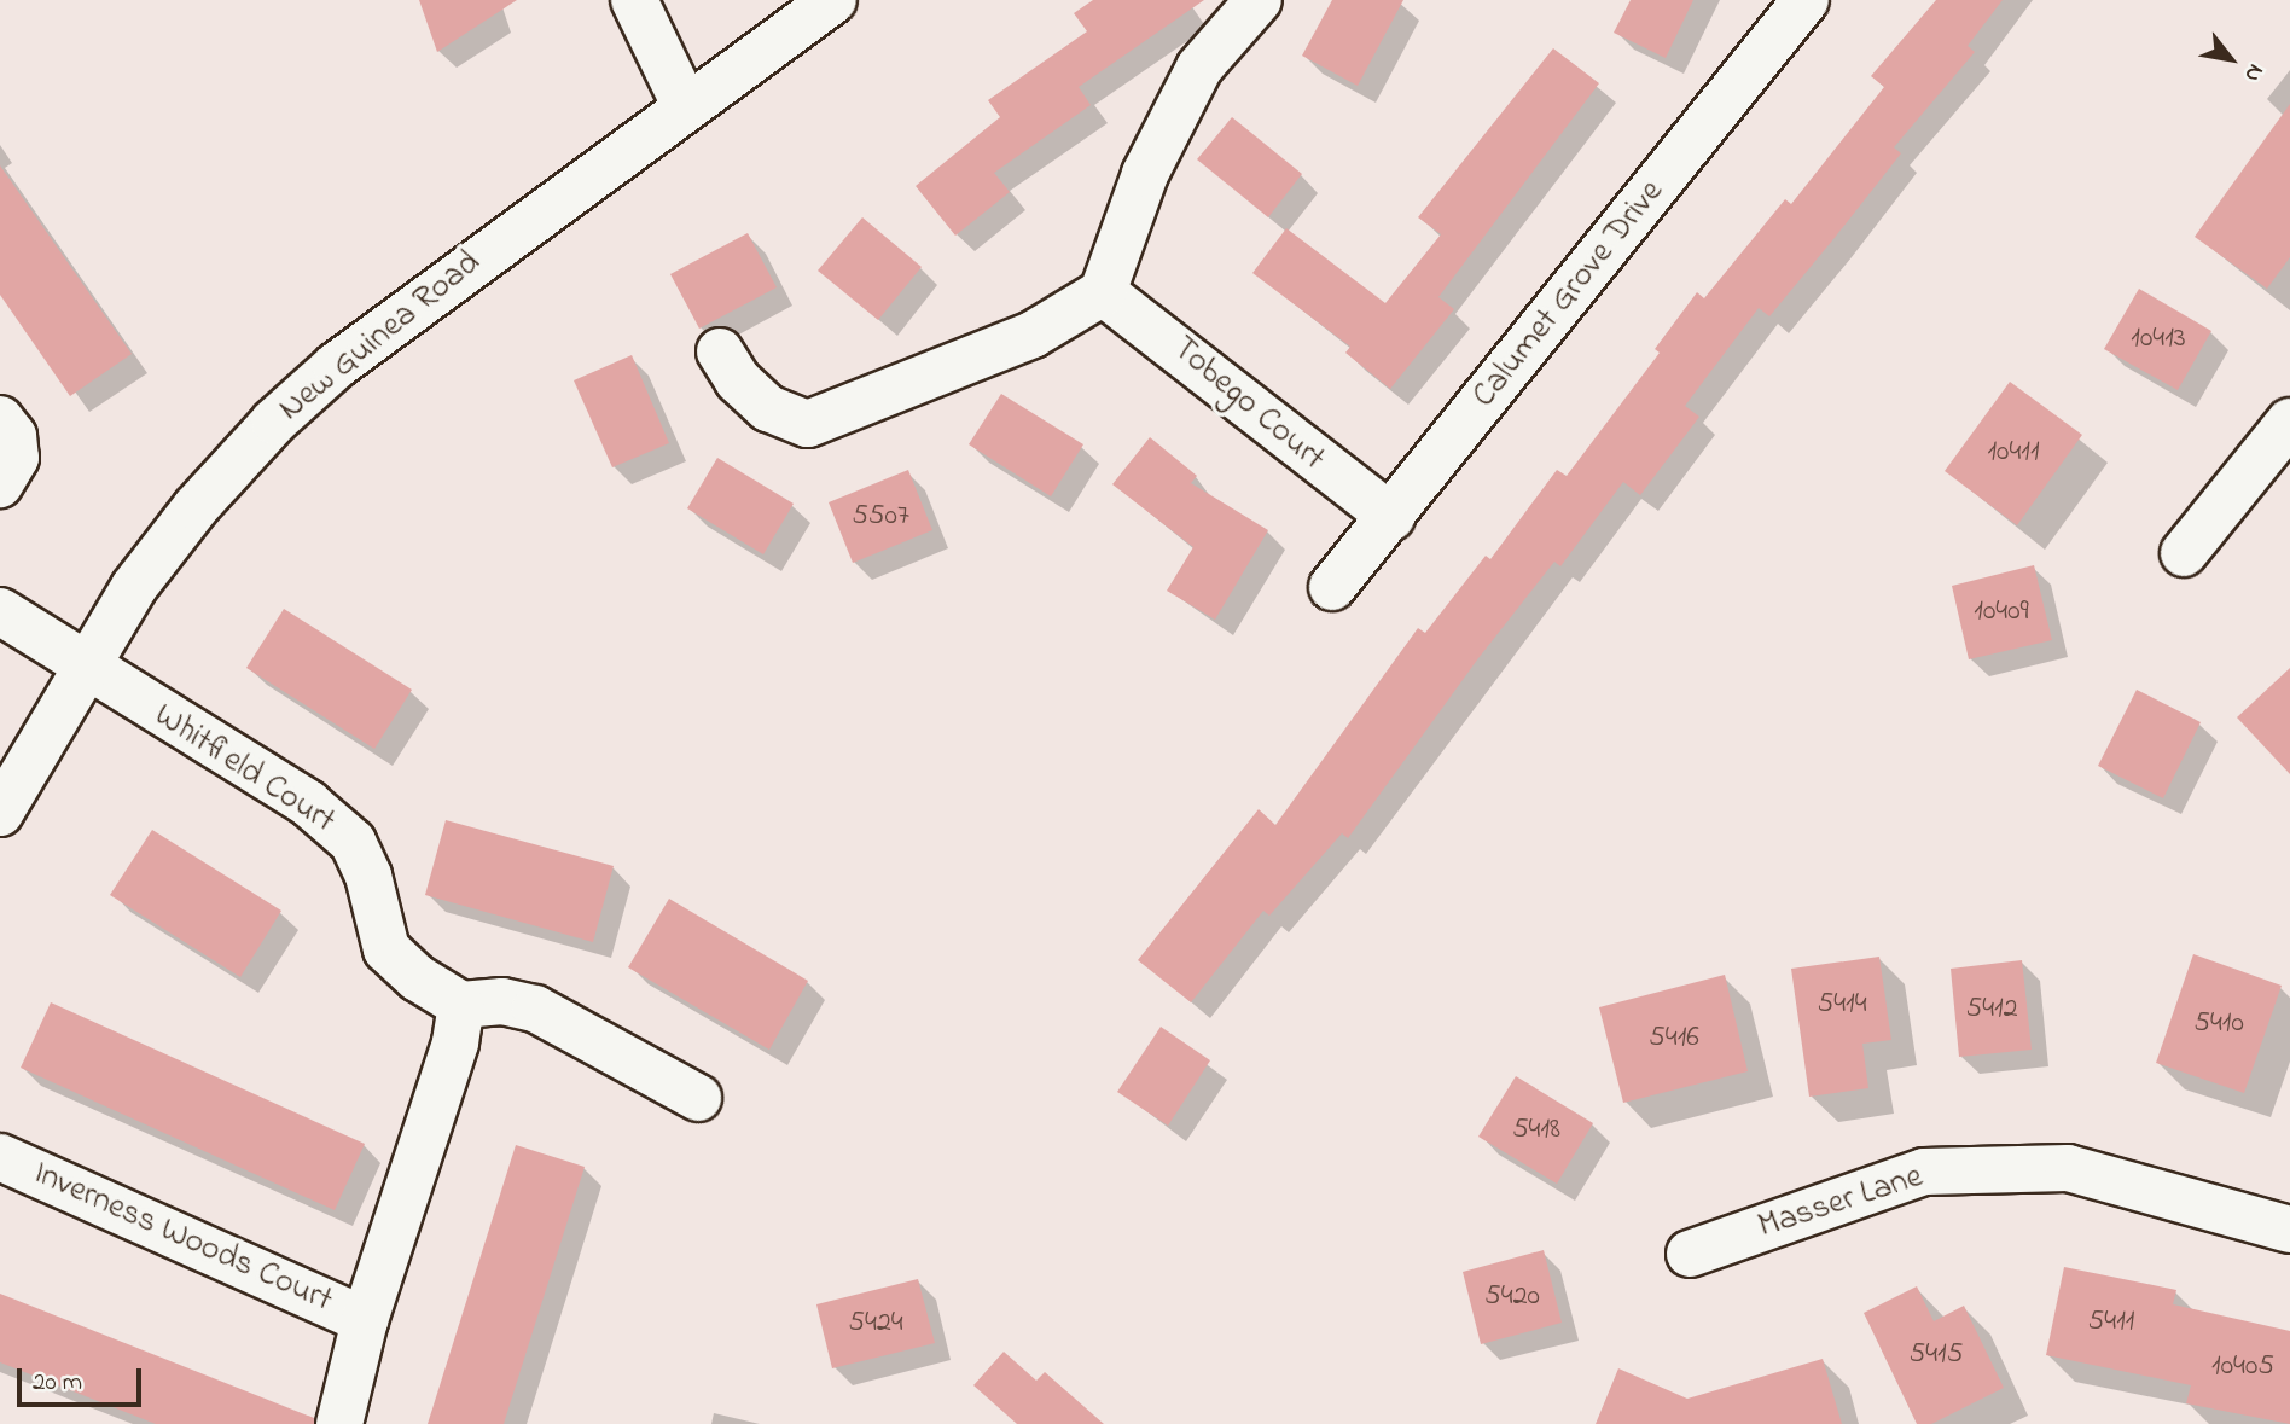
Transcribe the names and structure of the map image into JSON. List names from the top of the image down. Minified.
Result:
{"streets":{"street":["Calumet Grove Drive","New Guinea Road","Tobego Court","Whitfield Court","Masser Lane","Inverness Woods Court"]},"crossings":[["Calumet Grove Drive","Tobego Court"],["New Guinea Road","Whitfield Court"],["Whitfield Court","Inverness Woods Court"]],"house_numbers":["10413","10411","5507","10409","5414","5412","5410","5416","5418","5420","5411","5424","5415","10405"],"scale_bar":"20 m","north":"bottom right"}
